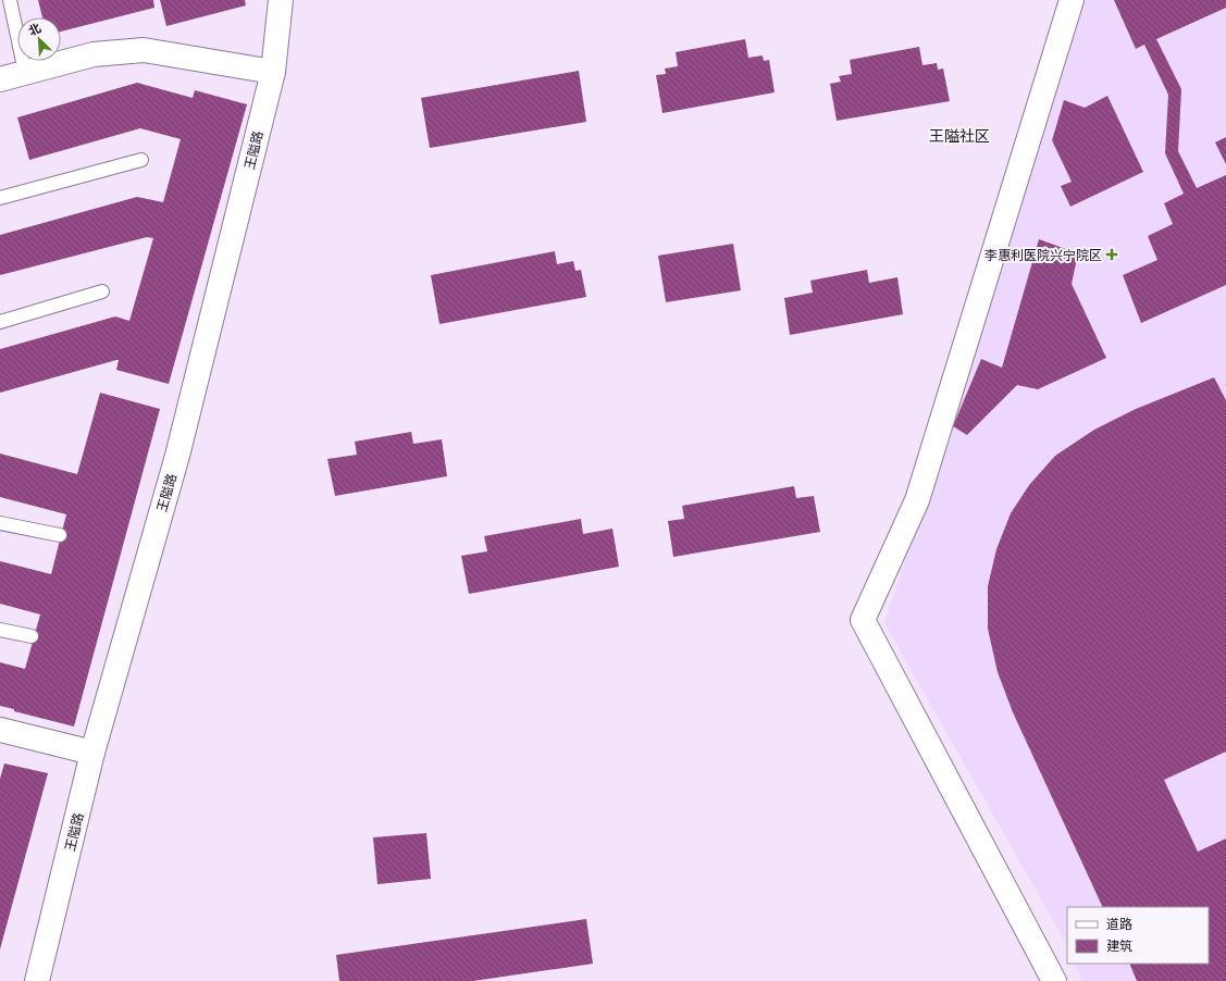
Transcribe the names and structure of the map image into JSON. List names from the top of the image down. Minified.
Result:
{"streets":{"street":["王隘路"]},"districts":["王隘社区"],"places":{"health":["李惠利医院兴宁院区"]},"legend":["道路","建筑"],"north":"top left"}
